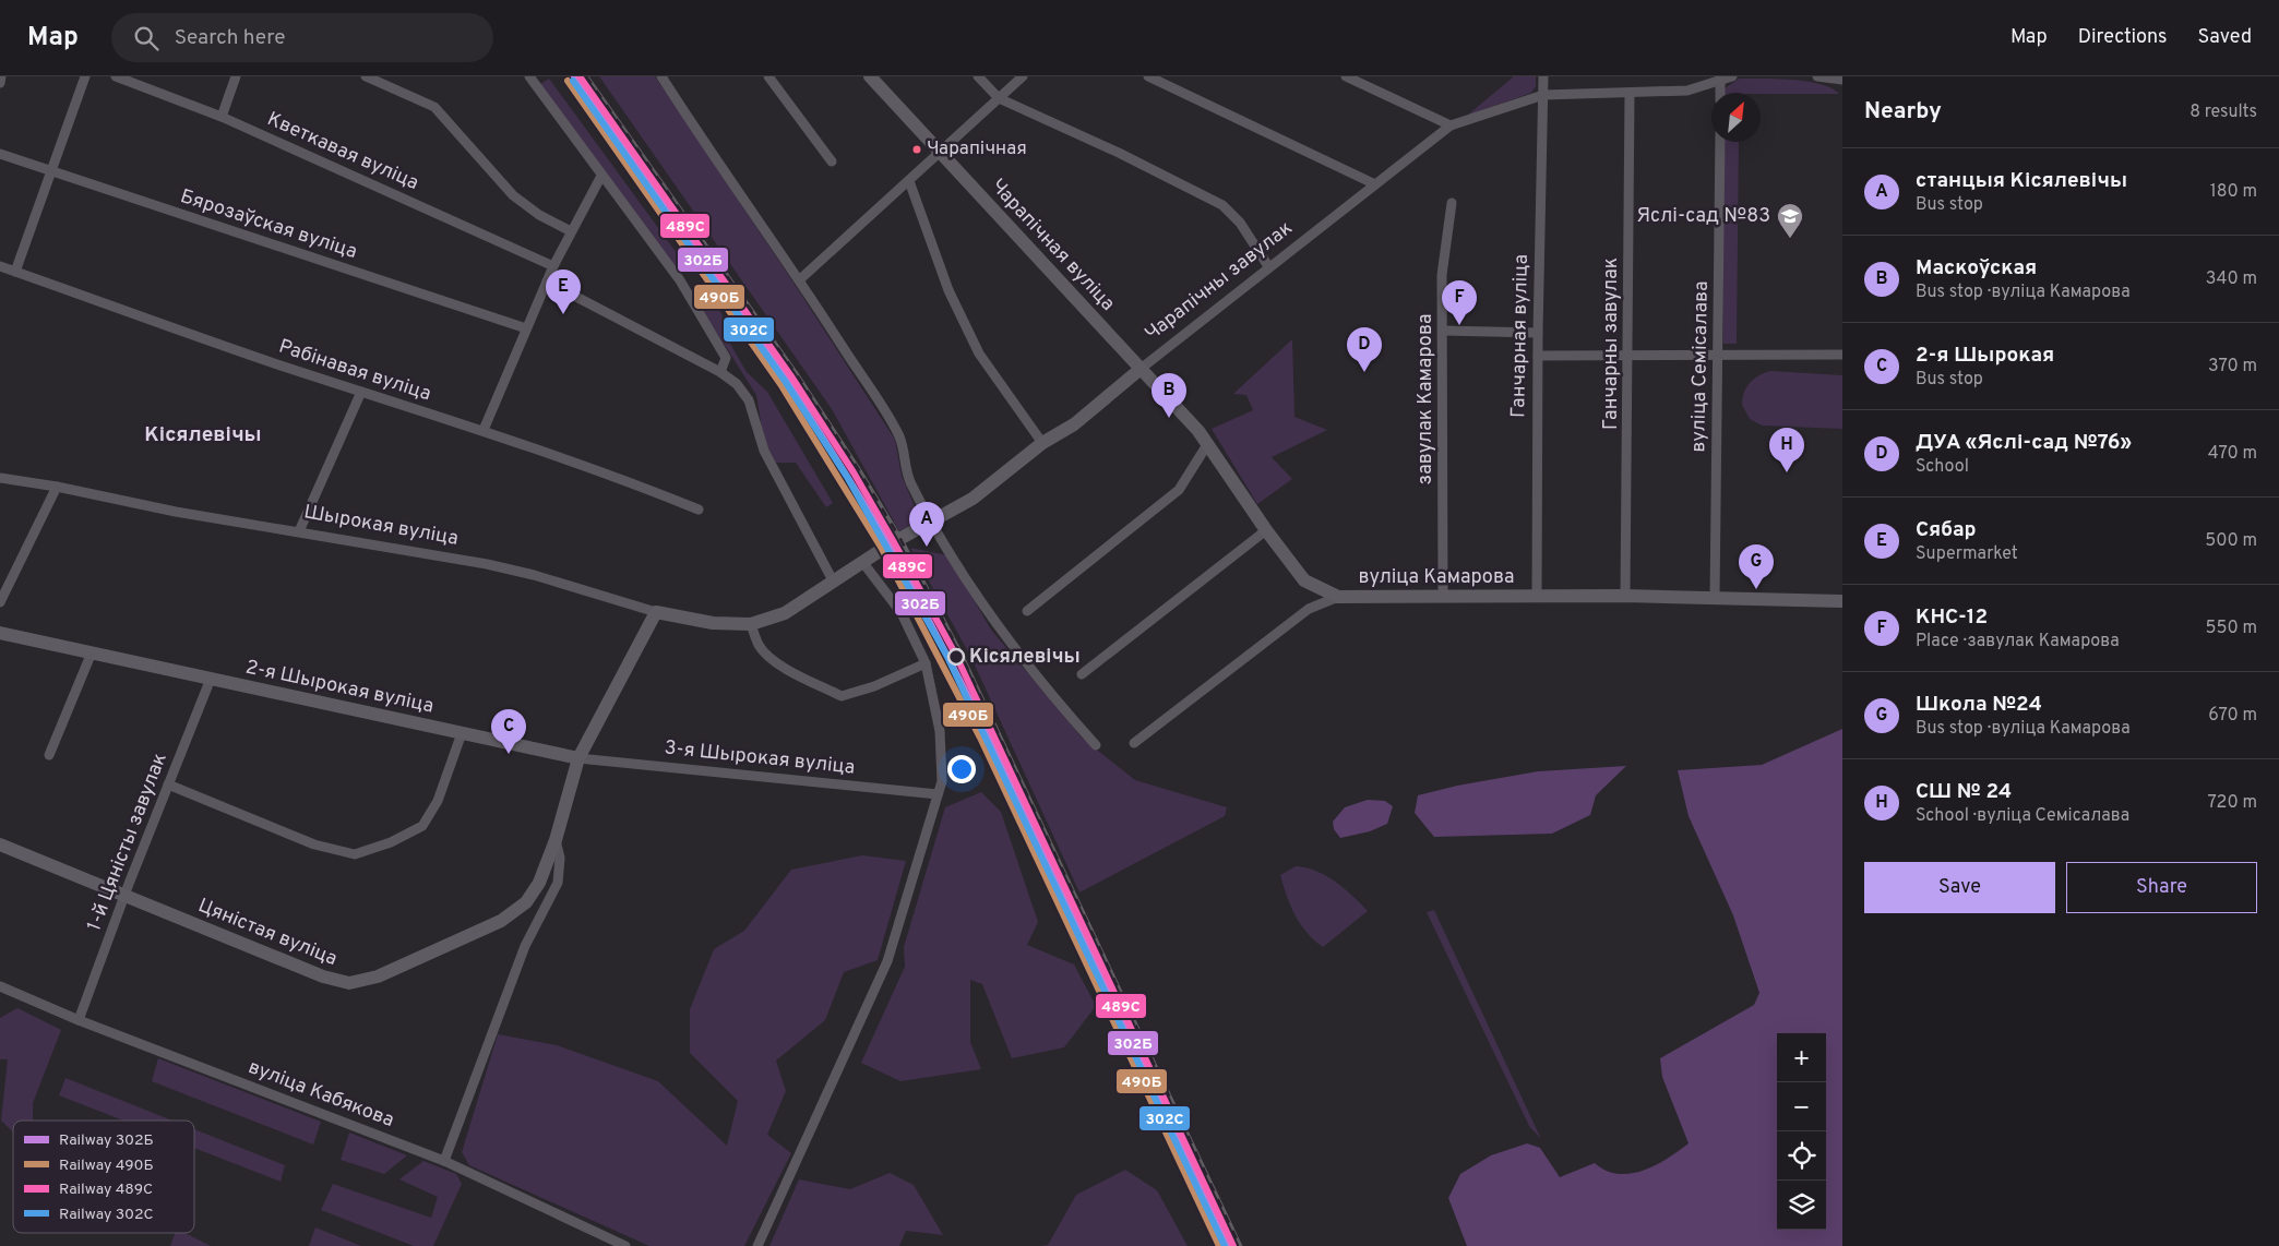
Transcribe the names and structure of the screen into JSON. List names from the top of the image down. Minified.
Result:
{"streets":{"street":["Кветкавая вуліца","Бярозаўская вуліца","Чарапічная вуліца","Чарапічны завулак","Ганчарная вуліца","Ганчарны завулак","вуліца Семісалава","Рабінавая вуліца","завулак Камарова","Шырокая вуліца","вуліца Камарова","2-я Шырокая вуліца","3-я Шырокая вуліца","1-й Цяністы завулак","Цяністая вуліца","вуліца Кабякова"]},"crossings":[["Чарапічная вуліца","Чарапічны завулак"],["Чарапічная вуліца","вуліца Камарова"],["Чарапічны завулак","Ганчарная вуліца"],["Чарапічны завулак","Шырокая вуліца"],["Чарапічны завулак","вуліца Камарова"],["Ганчарная вуліца","вуліца Камарова"],["Ганчарны завулак","вуліца Камарова"],["вуліца Семісалава","вуліца Камарова"],["завулак Камарова","вуліца Камарова"],["Шырокая вуліца","Цяністая вуліца"],["2-я Шырокая вуліца","3-я Шырокая вуліца"],["2-я Шырокая вуліца","1-й Цяністы завулак"],["2-я Шырокая вуліца","Цяністая вуліца"],["3-я Шырокая вуліца","Цяністая вуліца"],["1-й Цяністы завулак","Цяністая вуліца"],["1-й Цяністы завулак","вуліца Кабякова"]],"districts":["Кісялевічы"],"places":{"other":["Чарапічная","Кісялевічы"],"school or university":["Яслі-сад №83"]},"lines":["rail line 302Б","rail line 489С","rail line 490Б","rail line 302С"],"legend":["Railway 302Б","Railway 490Б","Railway 489С","Railway 302С"],"north":"top right","page":{"header":"Map","search":"Search here","nav":["Map","Directions","Saved"],"heading":["Nearby","8 results"],"list":[{"mark":"A","name":"станцыя Кісялевічы","note":"Bus stop","value":"180 m"},{"mark":"B","name":"Маскоўская","note":"Bus stop · вуліца Камарова","value":"340 m"},{"mark":"C","name":"2-я Шырокая","note":"Bus stop","value":"370 m"},{"mark":"D","name":"ДУА «Яслі-сад №76»","note":"School","value":"470 m"},{"mark":"E","name":"Сябар","note":"Supermarket","value":"500 m"},{"mark":"F","name":"КНС-12","note":"Place · завулак Камарова","value":"550 m"},{"mark":"G","name":"Школа №24","note":"Bus stop · вуліца Камарова","value":"670 m"},{"mark":"H","name":"СШ № 24","note":"School · вуліца Семісалава","value":"720 m"}],"pins":["E","F","D","B","H","A","G","C"],"buttons":["Save","Share"],"map_buttons":["+","−"]}}
